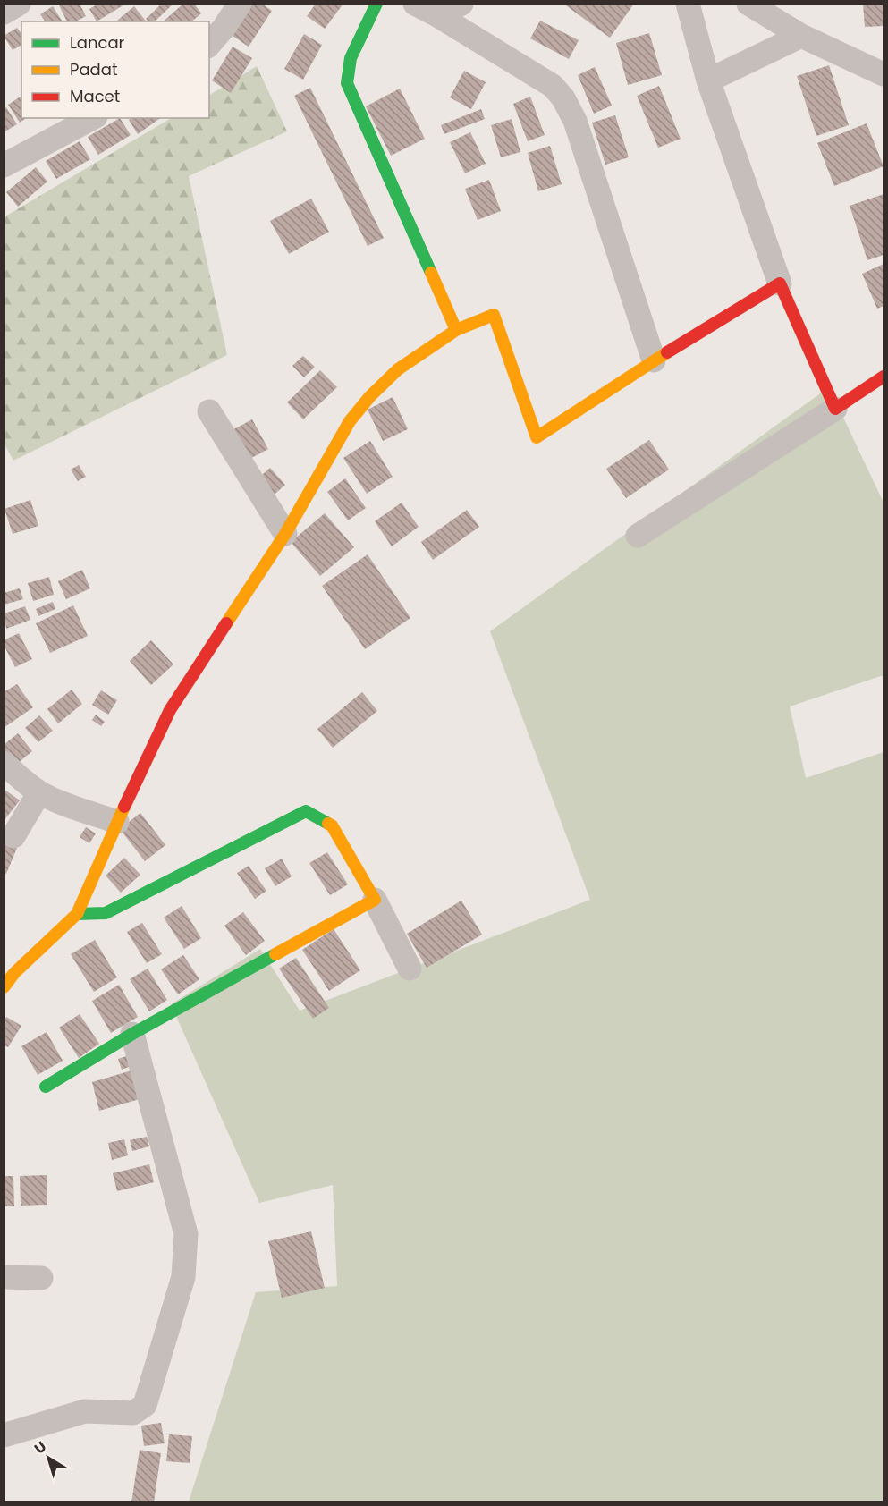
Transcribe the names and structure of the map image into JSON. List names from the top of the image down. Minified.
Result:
{"legend":["Lancar","Padat","Macet"],"north":"top left"}
